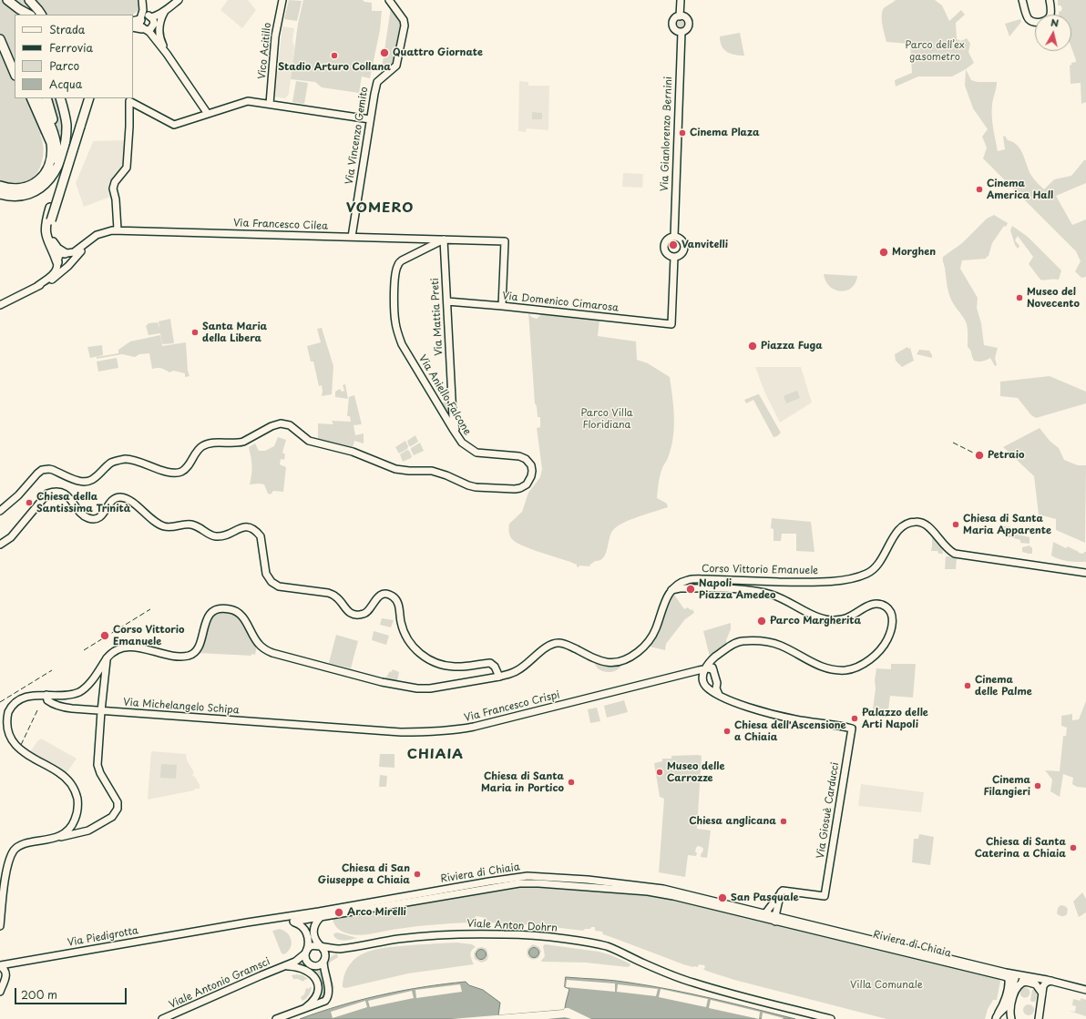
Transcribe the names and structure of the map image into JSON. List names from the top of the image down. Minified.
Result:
{"streets":{"street":["Vico Acitillo","Via Gianlorenzo Bernini","Via Vincenzo Gemito","Via Francesco Cilea","Via Domenico Cimarosa","Via Mattia Preti","Via Aniello Falcone","Corso Vittorio Emanuele","Via Michelangelo Schipa","Via Francesco Crispi","Via Giosuè Carducci","Riviera di Chiaia","Viale Anton Dohrn","Via Piedigrotta","Viale Antonio Gramsci"]},"crossings":[["Via Gianlorenzo Bernini","Via Domenico Cimarosa"],["Via Vincenzo Gemito","Via Francesco Cilea"],["Via Francesco Cilea","Via Domenico Cimarosa"],["Via Francesco Cilea","Via Mattia Preti"],["Via Francesco Cilea","Via Aniello Falcone"],["Via Domenico Cimarosa","Via Mattia Preti"],["Via Mattia Preti","Via Aniello Falcone"],["Via Michelangelo Schipa","Via Francesco Crispi"],["Riviera di Chiaia","Via Piedigrotta"],["Viale Anton Dohrn","Viale Antonio Gramsci"]],"districts":["VOMERO","CHIAIA"],"parks":["Parco dell’ex gasometro","Parco Villa Floridiana","Villa Comunale"],"places":["Quattro Giornate","Stadio Arturo Collana","Cinema Plaza","Cinema America Hall","Vanvitelli","Morghen","Museo del Novecento","Santa Maria della Libera","Piazza Fuga","Petraio","Chiesa della Santissima Trinità","Chiesa di Santa Maria Apparente","Napoli Piazza Amedeo","Parco Margherita","Corso Vittorio Emanuele","Cinema delle Palme","Palazzo delle Arti Napoli","Chiesa dell'Ascensione a Chiaia","Museo delle Carrozze","Chiesa di Santa Maria in Portico","Cinema Filangieri","Chiesa anglicana","Chiesa di Santa Caterina a Chiaia","Chiesa di San Giuseppe a Chiaia","San Pasquale","Arco Mirelli"],"legend":["Strada","Ferrovia","Parco","Acqua"],"scale_bar":"200 m","north":"top"}
